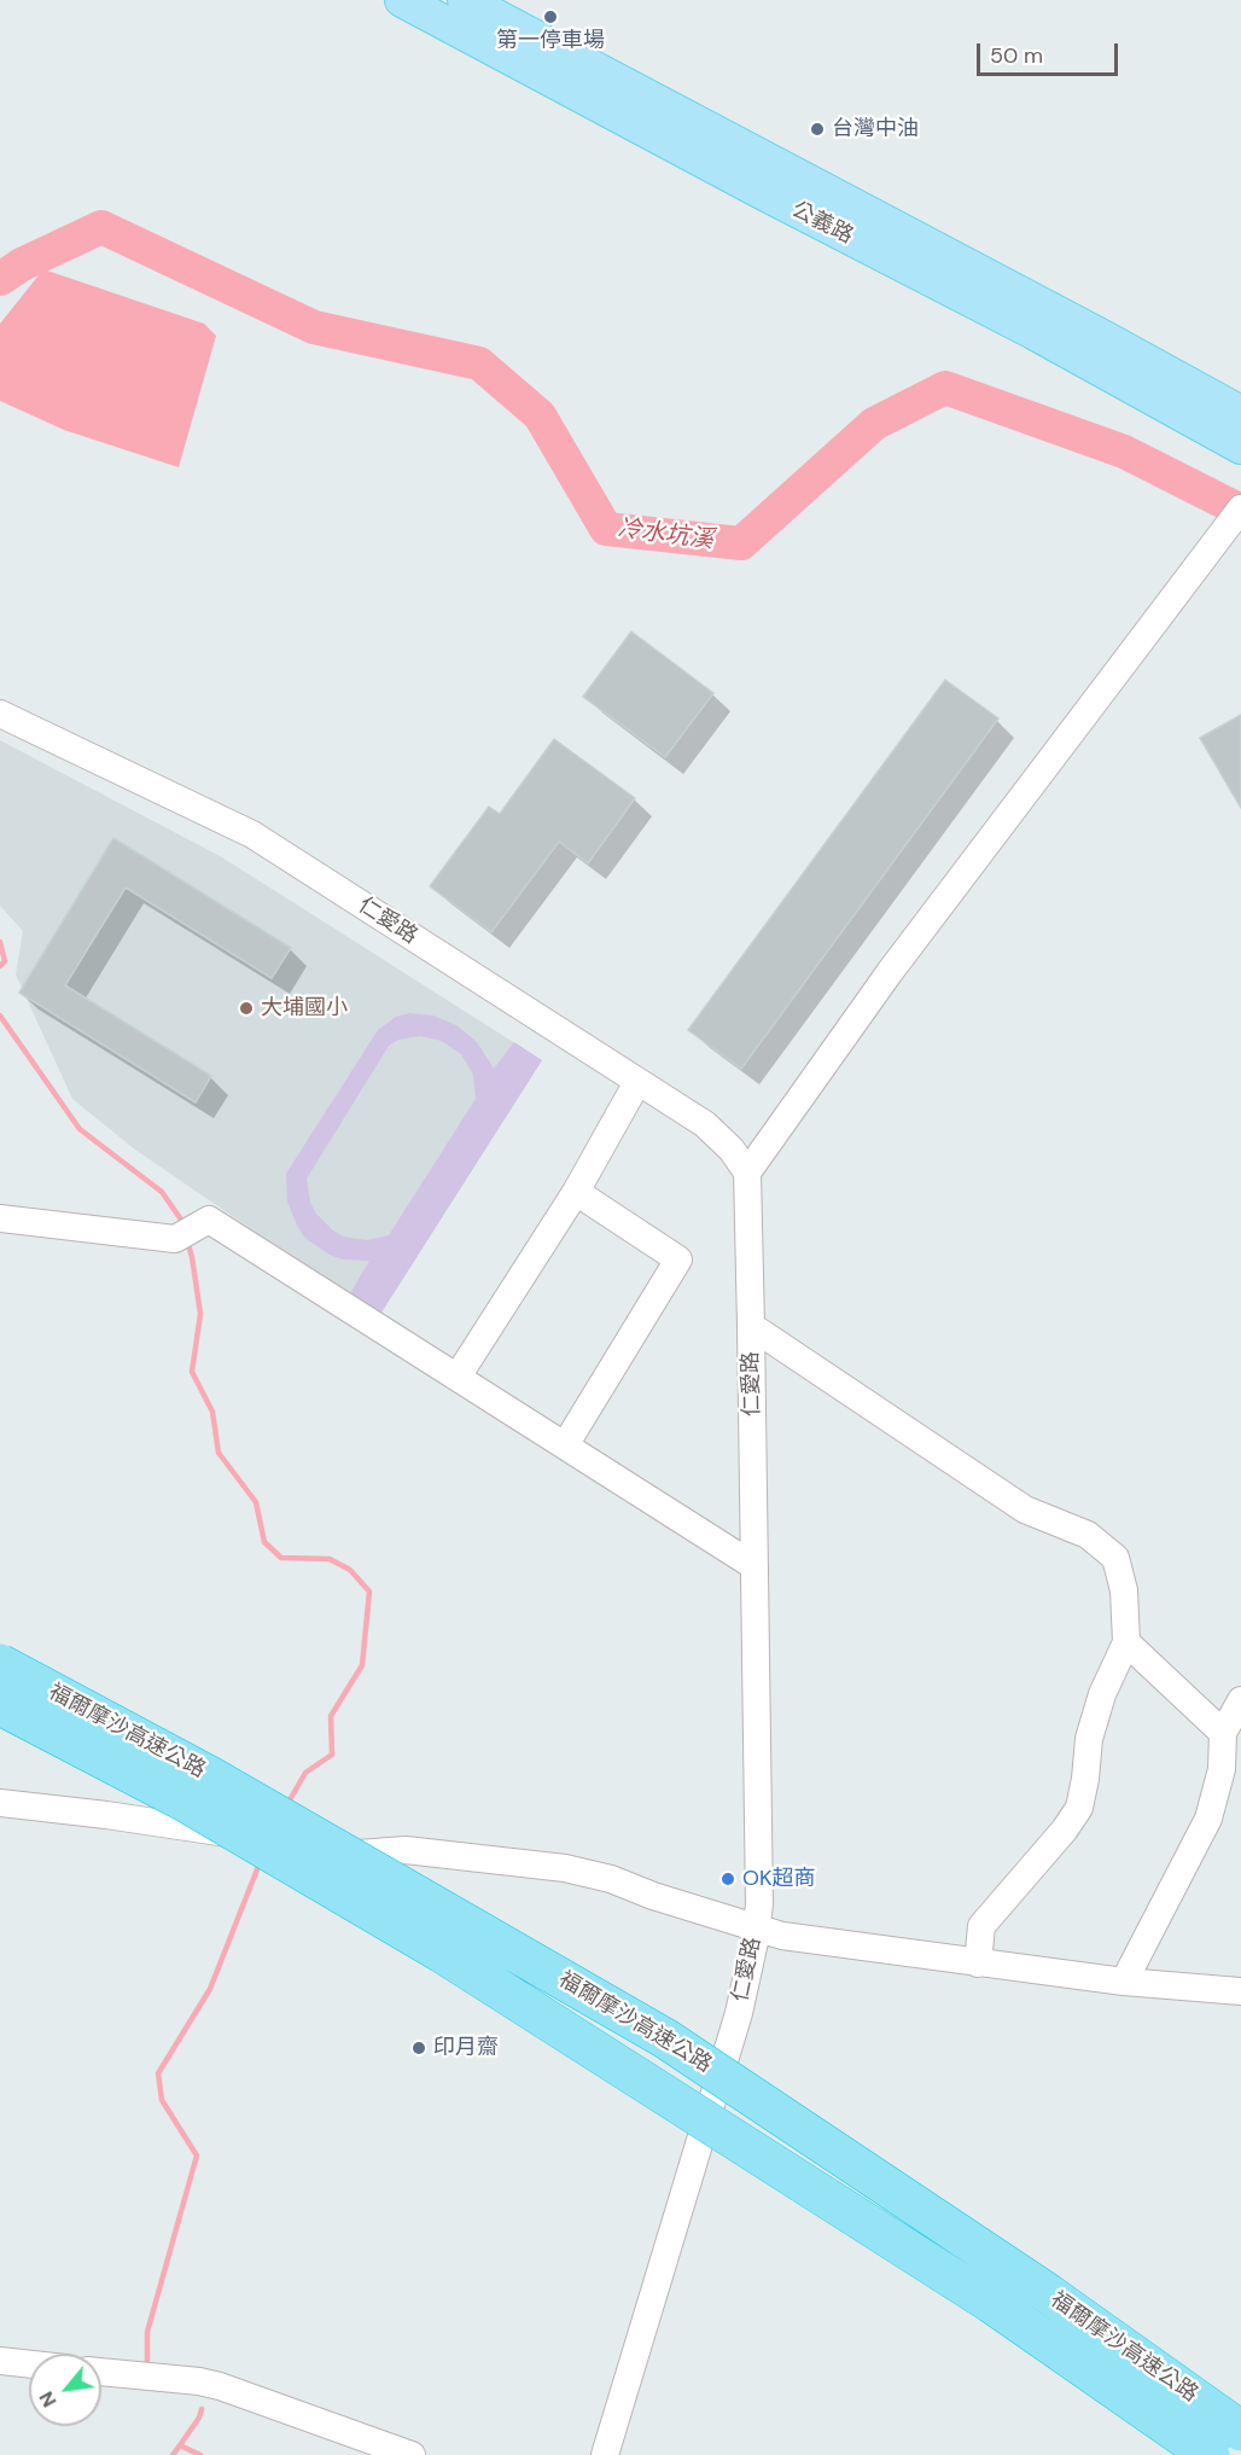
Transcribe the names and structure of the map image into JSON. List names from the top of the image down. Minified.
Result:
{"streets":{"highway":["福爾摩沙高速公路"],"main road":["公義路"],"street":["仁愛路"]},"water":["冷水坑溪"],"places":["第一停車場","台灣中油","大埔國小","OK超商","印月齋"],"scale_bar":"50 m","north":"bottom left"}
